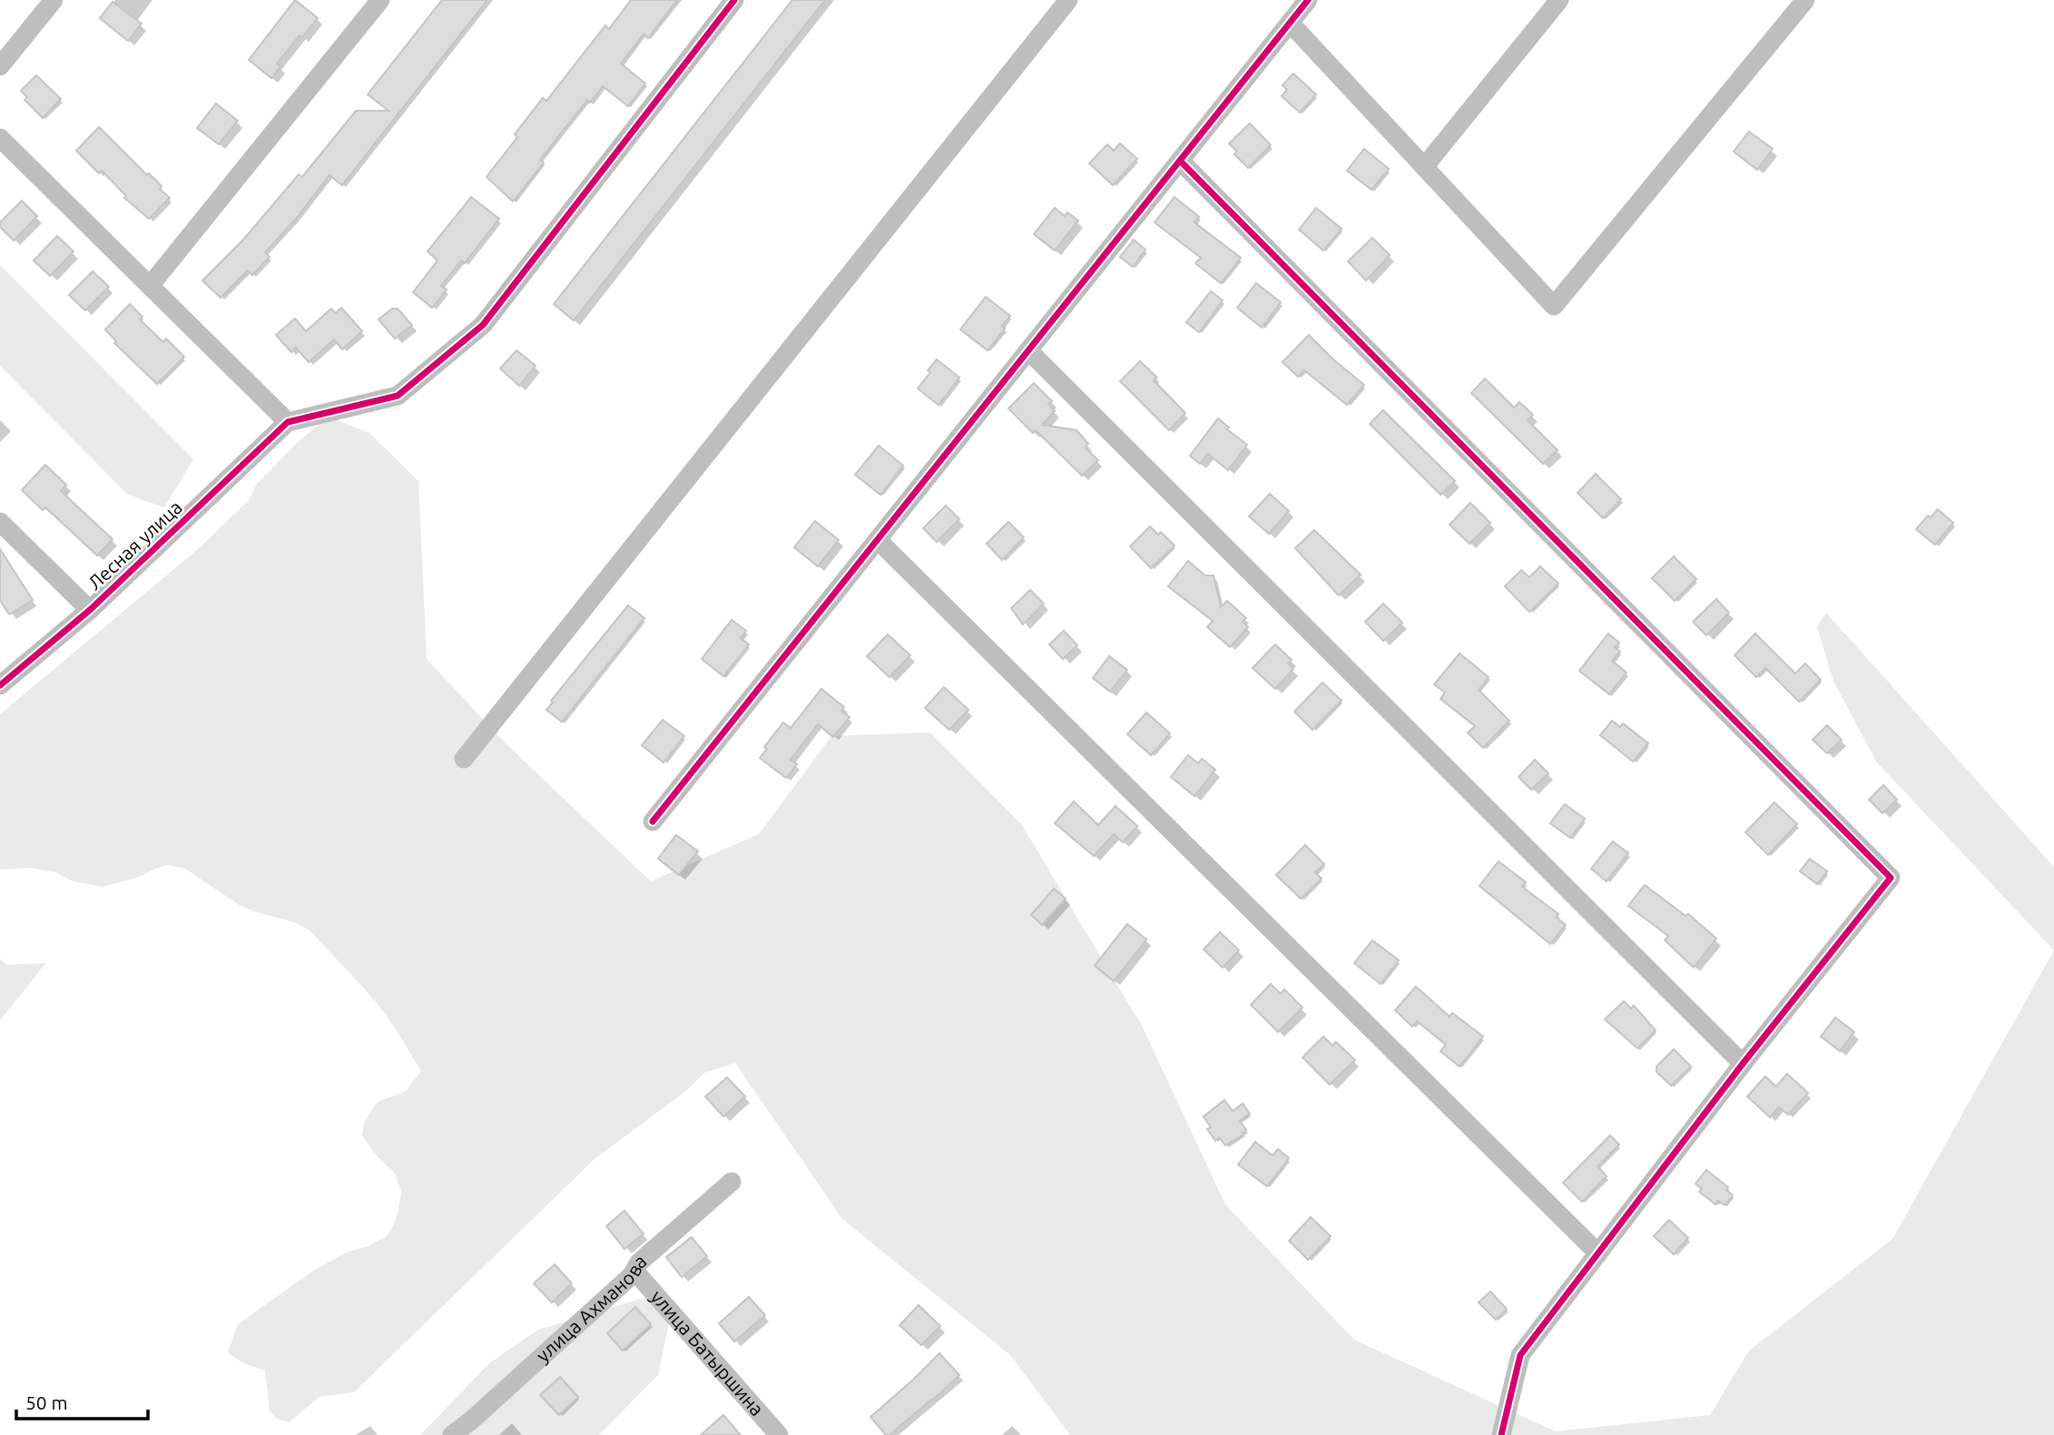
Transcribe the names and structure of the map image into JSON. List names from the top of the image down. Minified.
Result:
{"streets":{"street":["Лесная улица","улица Ахманова","улица Батыршина"]},"crossings":[["улица Ахманова","улица Батыршина"]],"scale_bar":"50 m"}
